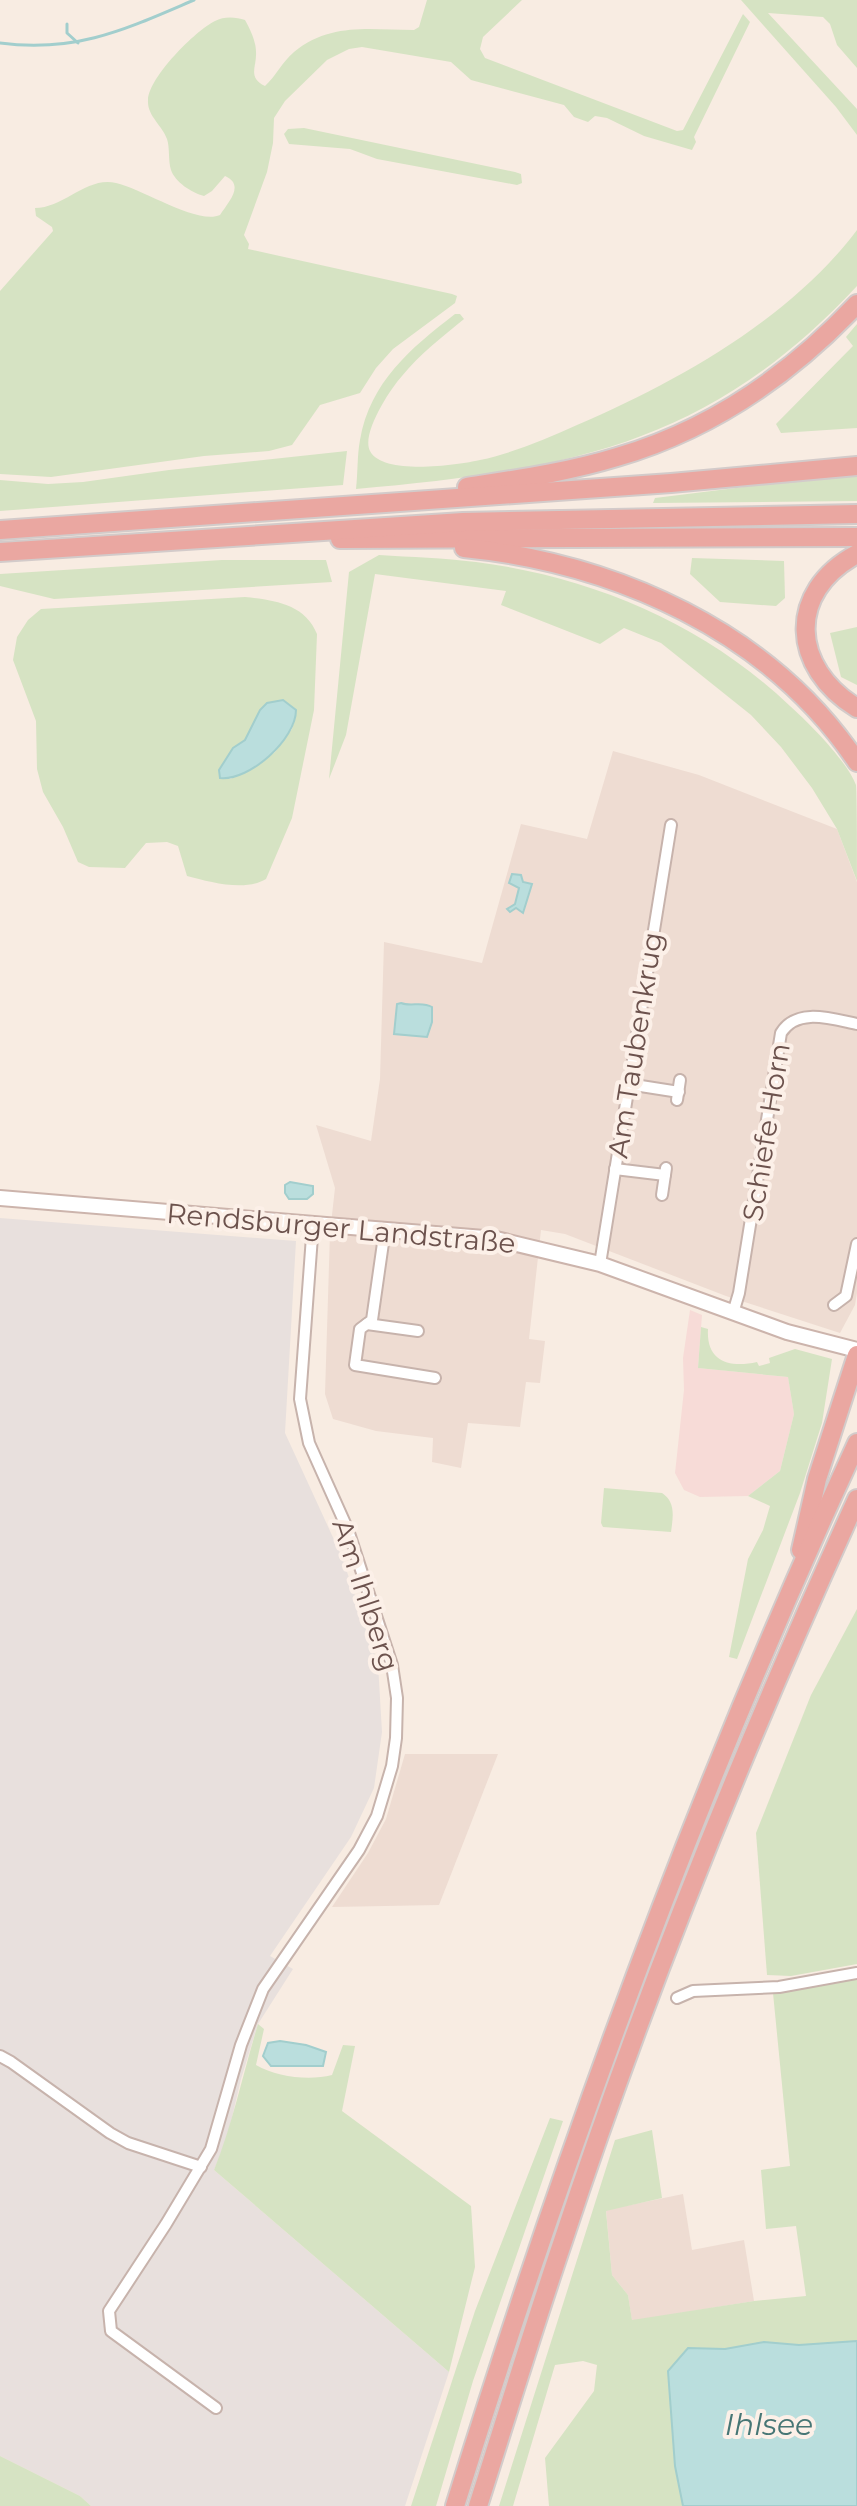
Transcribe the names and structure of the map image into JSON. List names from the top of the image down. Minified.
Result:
{"streets":{"street":["Am Taubenkrug","Schiefe Horn","Rendsburger Landstraße","Am Ihlberg"]},"crossings":[["Am Taubenkrug","Rendsburger Landstraße"],["Schiefe Horn","Rendsburger Landstraße"],["Rendsburger Landstraße","Am Ihlberg"]],"water":["Ihlsee"]}
